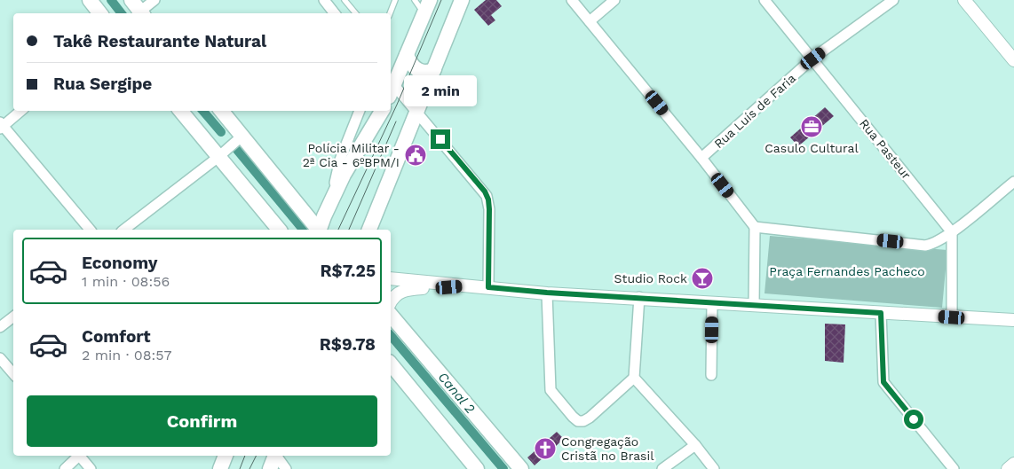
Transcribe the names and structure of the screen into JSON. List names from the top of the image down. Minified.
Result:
{"streets":{"street":["Rua Luís de Faria","Rua Pasteur"]},"crossings":[["Rua Luís de Faria","Rua Pasteur"]],"water":["Canal 2"],"parks":["Praça Fernandes Pacheco"],"places":{"office":["Casulo Cultural"],"public building":["Polícia Militar - 2ª Cia - 6ºBPM/I"],"bar":["Studio Rock"],"church":["Congregação Cristã no Brasil"]},"page":{"banner":["Takê Restaurante Natural","Rua Sergipe"],"bubble":"2 min","list":[{"name":"Economy","note":"1 min · 08:56","value":"R$7.25"},{"name":"Comfort","note":"2 min · 08:57","value":"R$9.78"}],"buttons":"Confirm"}}
